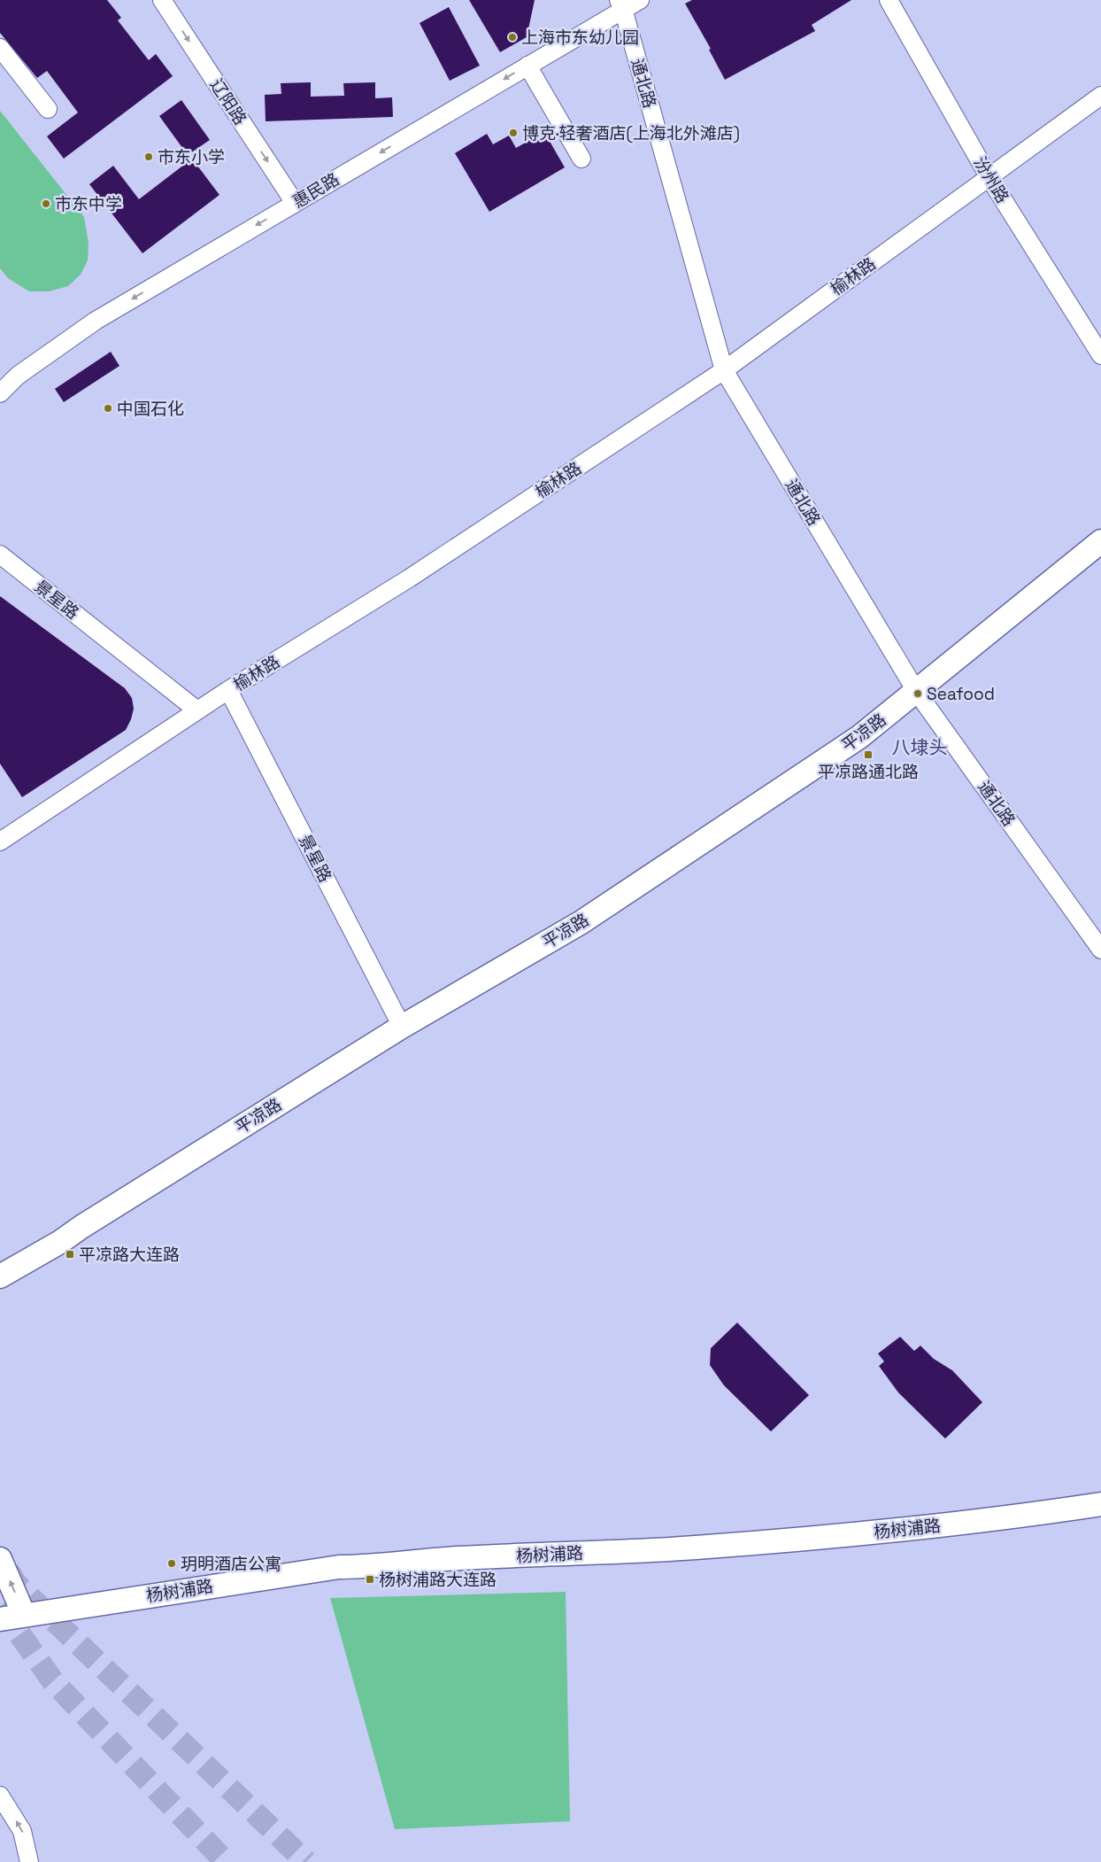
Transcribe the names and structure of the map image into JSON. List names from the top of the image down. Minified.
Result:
{"streets":{"main road":["平凉路","杨树浦路"],"street":["通北路","辽阳路","汾州路","惠民路","榆林路","景星路"]},"crossings":[["通北路","惠民路"],["通北路","榆林路"],["通北路","平凉路"],["辽阳路","惠民路"],["汾州路","榆林路"],["榆林路","景星路"],["景星路","平凉路"]],"one_way":["辽阳路","惠民路"],"districts":["八埭头"],"places":{"other":["上海市东幼儿园","博克·轻奢酒店(上海北外滩店)","市东小学","市东中学","中国石化","Seafood","玥明酒店公寓"],"transit":["平凉路通北路","平凉路大连路","杨树浦路大连路"]}}
